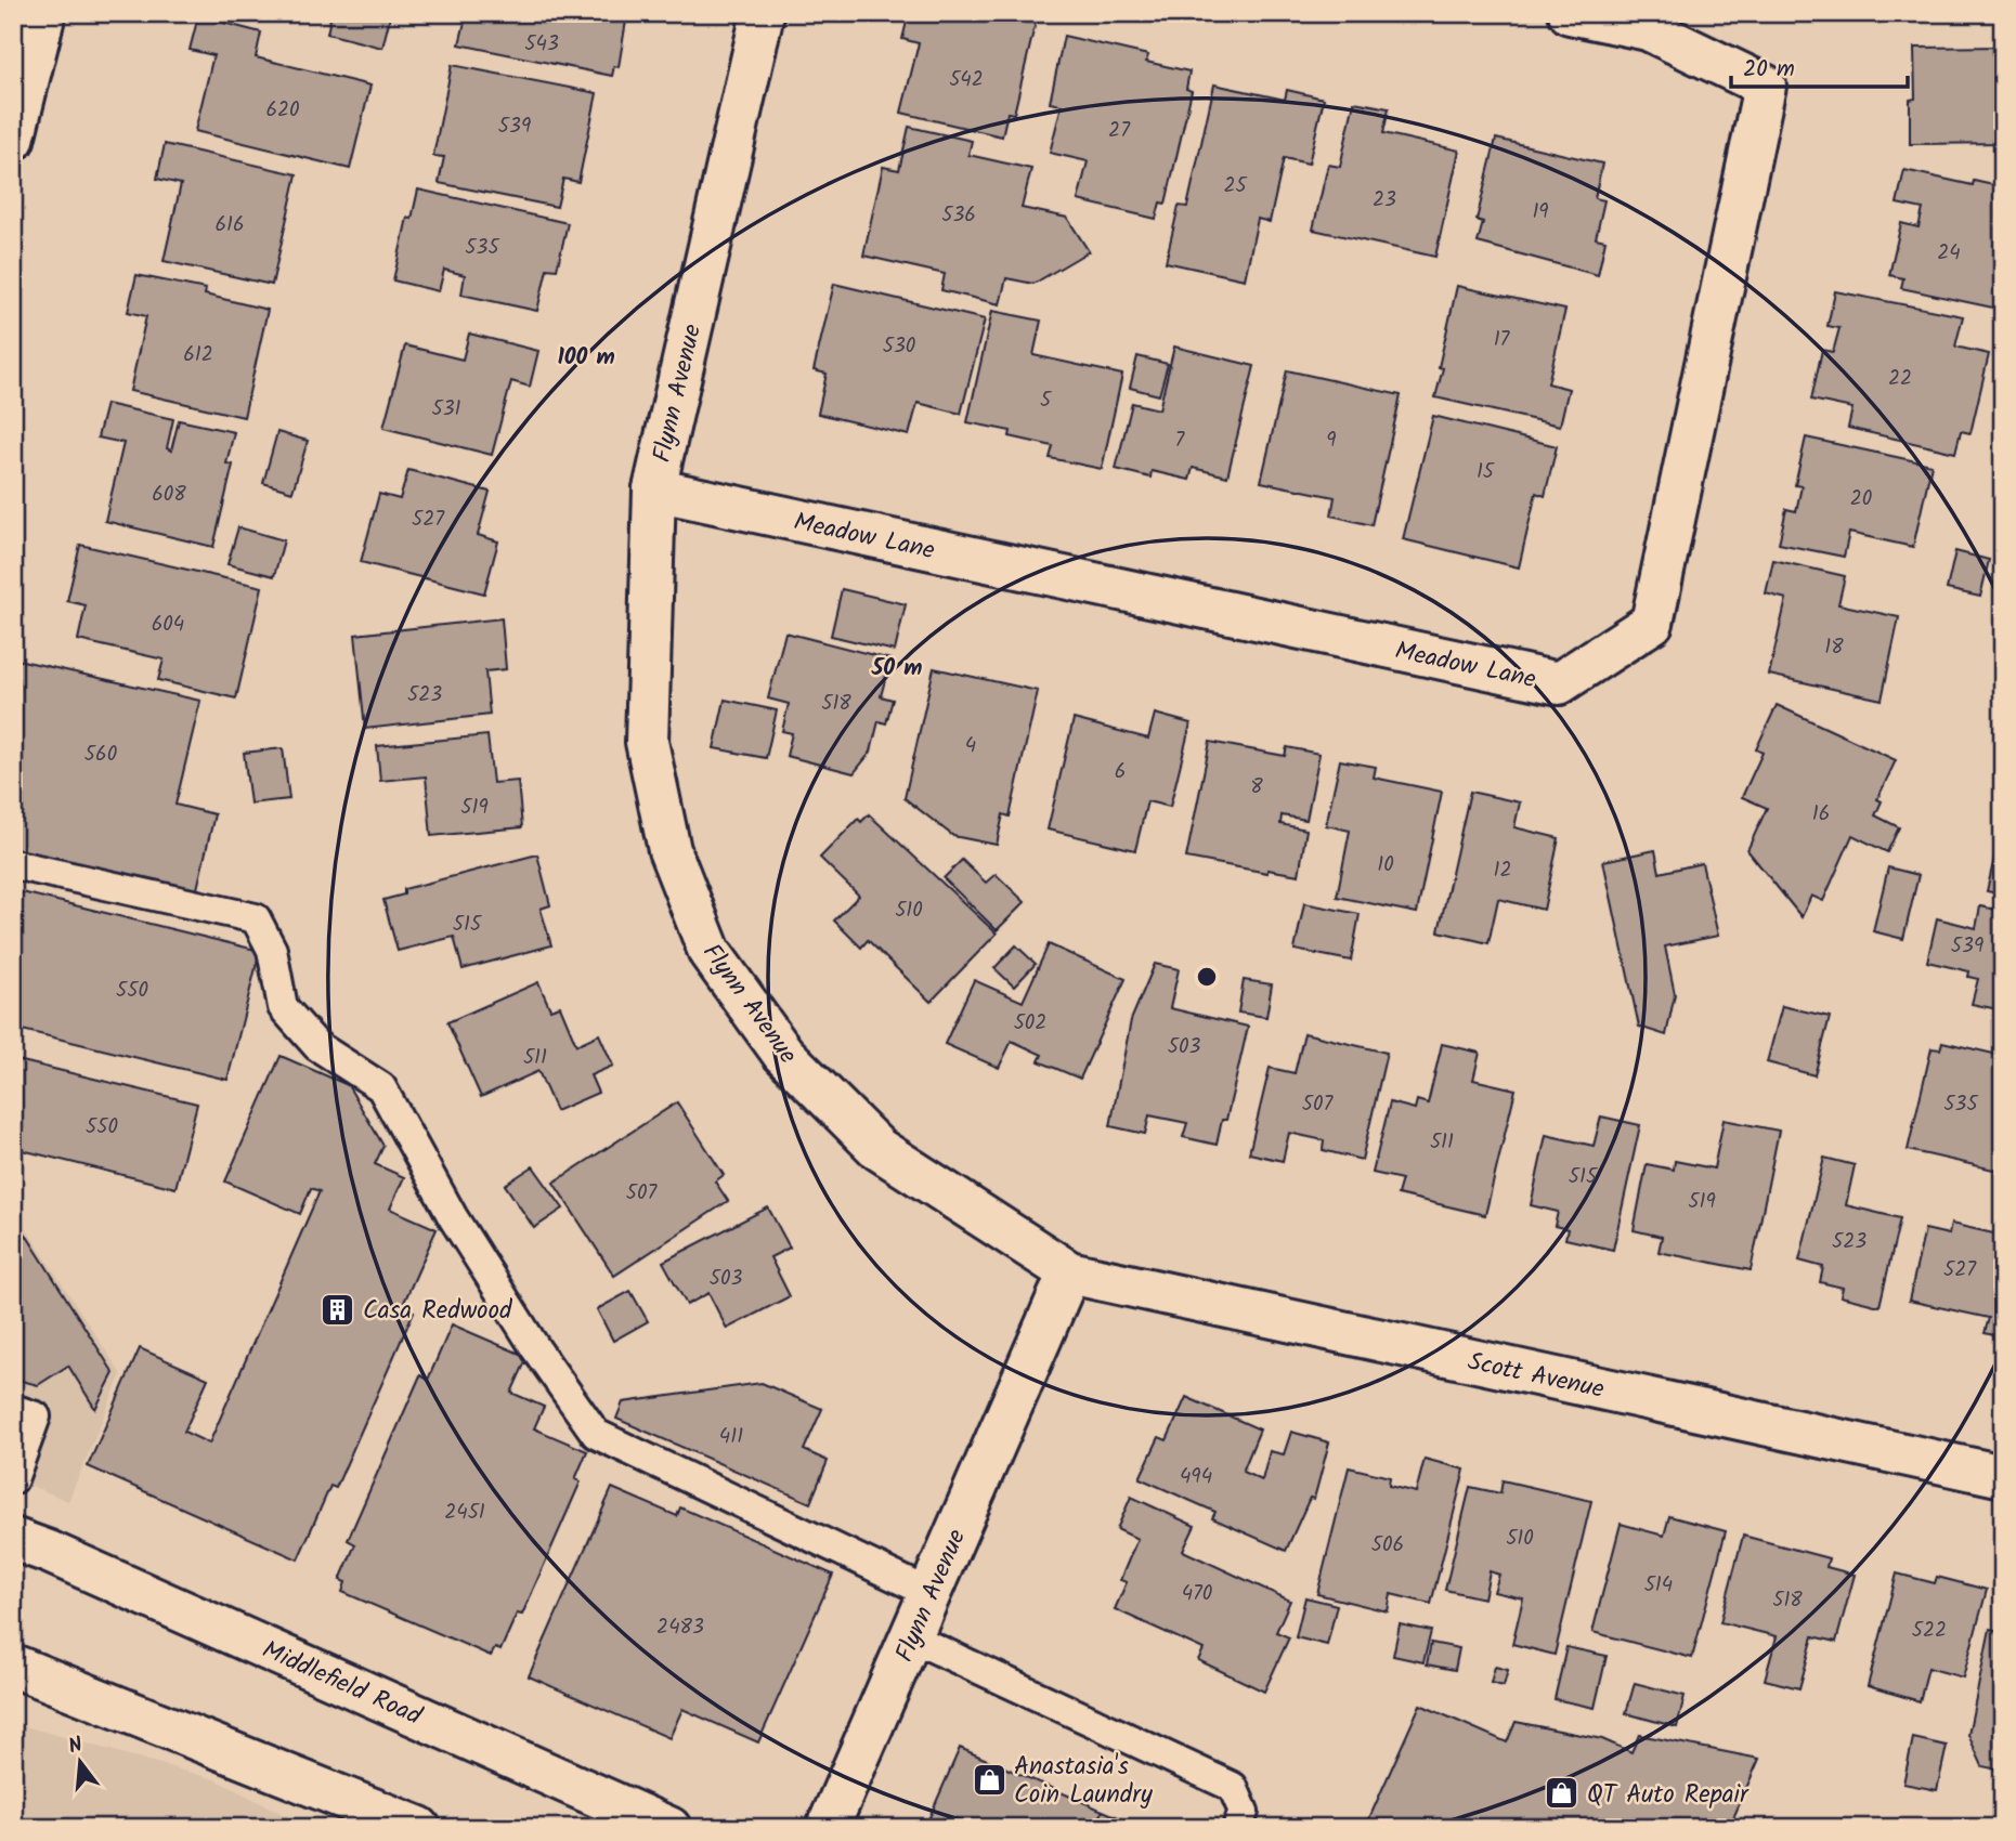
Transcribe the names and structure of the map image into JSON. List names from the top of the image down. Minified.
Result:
{"streets":{"street":["Flynn Avenue","Meadow Lane","Scott Avenue","Middlefield Road"]},"crossings":[["Flynn Avenue","Meadow Lane"],["Flynn Avenue","Scott Avenue"]],"places":{"building":["Casa Redwood"],"shop":["Anastasia's Coin Laundry","QT Auto Repair"]},"house_numbers":["543","542","620","539","27","25","23","19","536","616","535","24","17","530","612","22","5","531","7","9","15","608","20","527","604","18","523","518","4","560","6","8","519","16","10","12","510","515","539","550","502","503","511","507","535","550","511","515","507","519","523","527","503","411","494","2451","510","506","514","470","518","2483","522"],"scale_bar":"20 m","north":"top","rings":["100 m","50 m"]}
